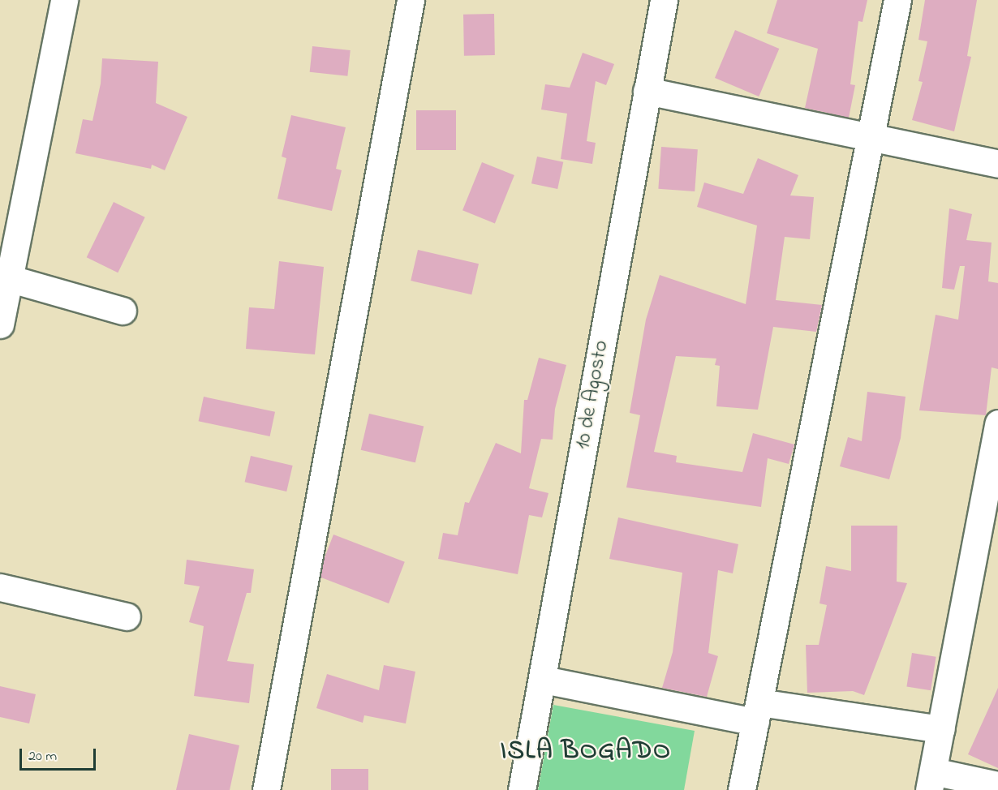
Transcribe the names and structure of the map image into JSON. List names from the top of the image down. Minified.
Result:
{"streets":{"street":["10 de Agosto"]},"districts":["ISLA BOGADO"],"scale_bar":"20 m"}
